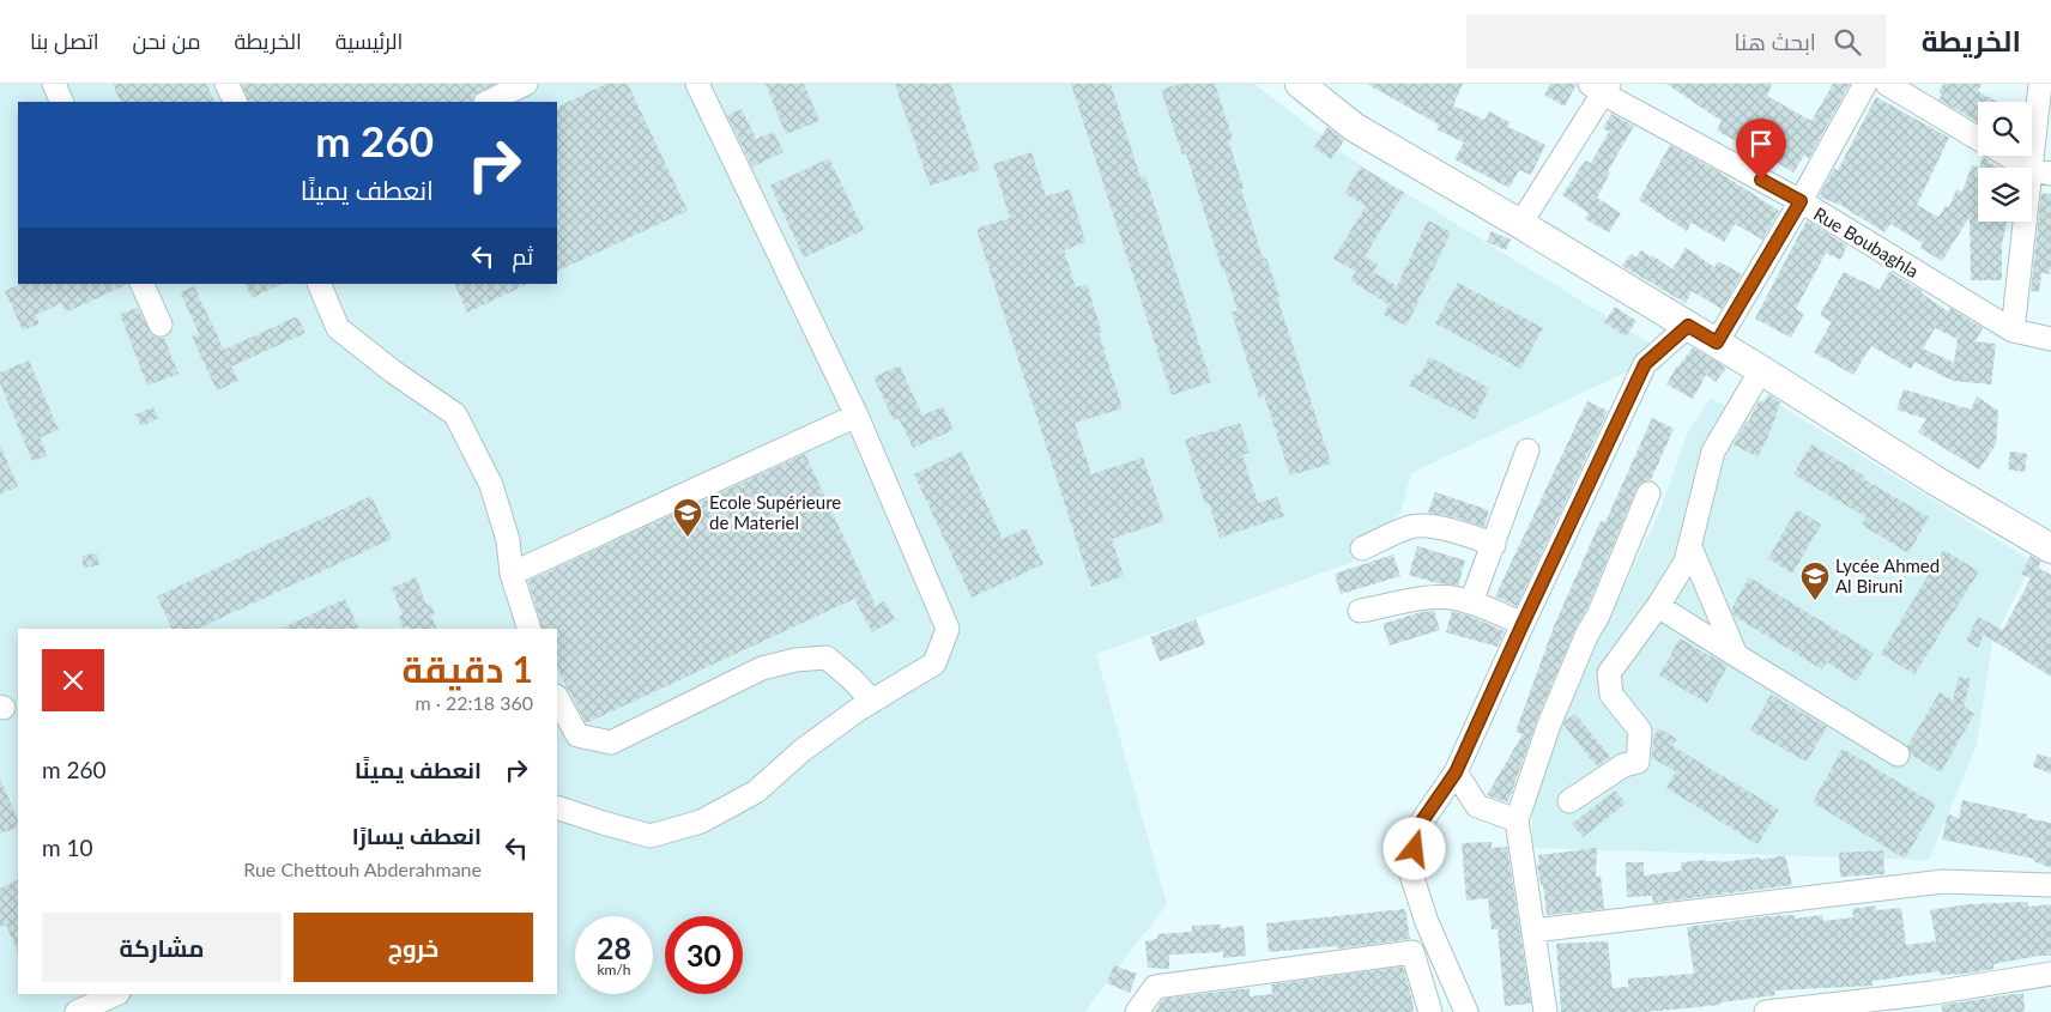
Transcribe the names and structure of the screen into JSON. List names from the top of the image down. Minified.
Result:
{"streets":{"street":["Rue Boubaghla"]},"places":{"school or university":["Ecole Supérieure de Materiel","Lycée Ahmed Al Biruni"]},"page":{"header":"الخريطة","search":"ابحث هنا","nav":["الرئيسية","الخريطة","من نحن","اتصل بنا"],"turn":["260 m","انعطف يمينًا"],"then":"ثم","heading":["1 دقيقة","360 m · 22:18"],"list":[{"name":"انعطف يمينًا","value":"260 m"},{"name":"انعطف يسارًا","note":"Rue Chettouh Abderahmane","value":"10 m"}],"buttons":["خروج","مشاركة"],"speed":"28 km/h","limit":"30"}}
